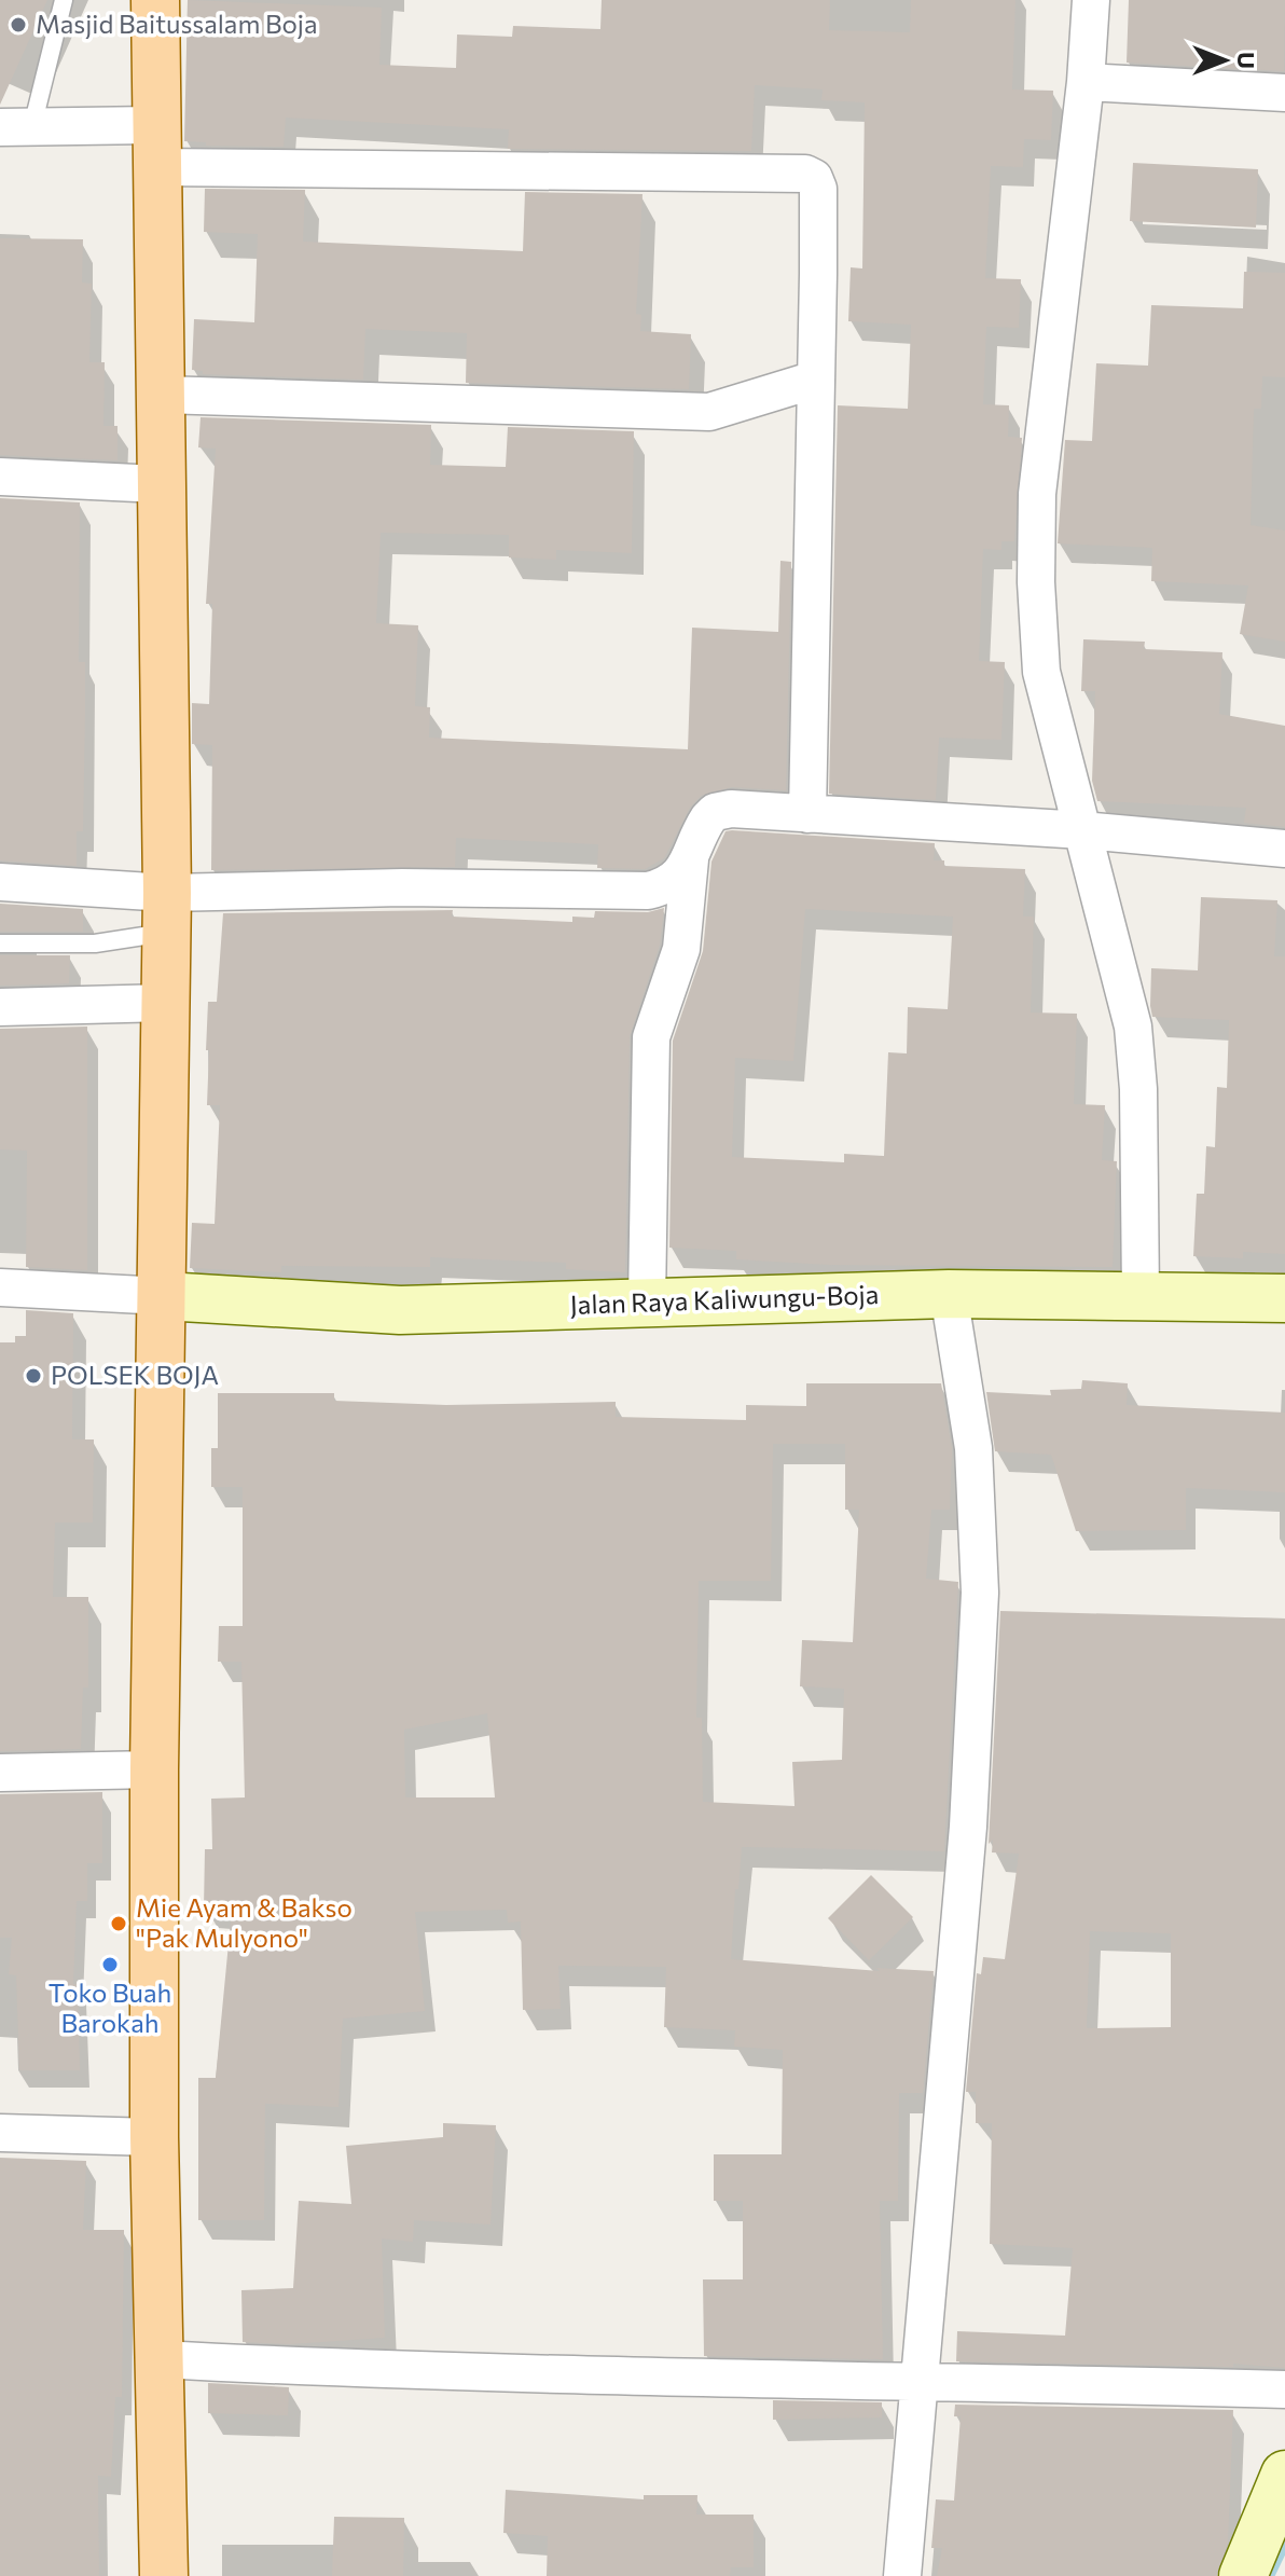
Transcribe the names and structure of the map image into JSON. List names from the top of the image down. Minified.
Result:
{"streets":{"main road":["Jalan Raya Kaliwungu-Boja"]},"places":["Masjid Baitussalam Boja","POLSEK BOJA","Mie Ayam & Bakso \"Pak Mulyono\"","Toko Buah Barokah"],"north":"right"}
